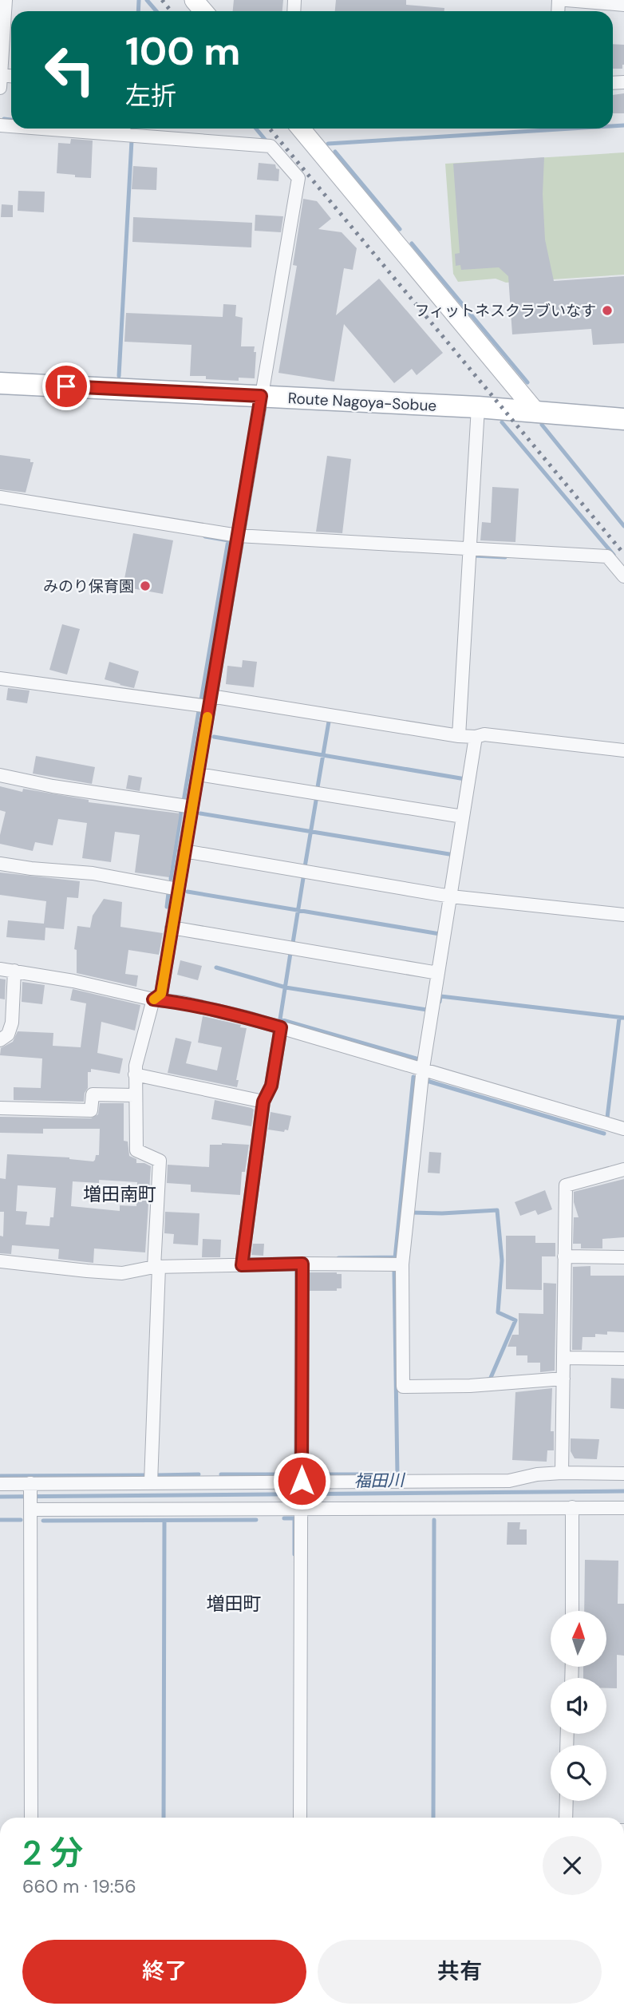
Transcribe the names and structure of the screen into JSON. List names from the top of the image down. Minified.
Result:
{"streets":{"main road":["Route Nagoya-Sobue"]},"districts":["増田南町","増田町"],"water":["福田川"],"places":["フィットネスクラブいなす","みのり保育園"],"north":"top","page":{"turn":["100 m","左折"],"heading":["2 分","660 m · 19:56"],"buttons":["終了","共有"]}}
